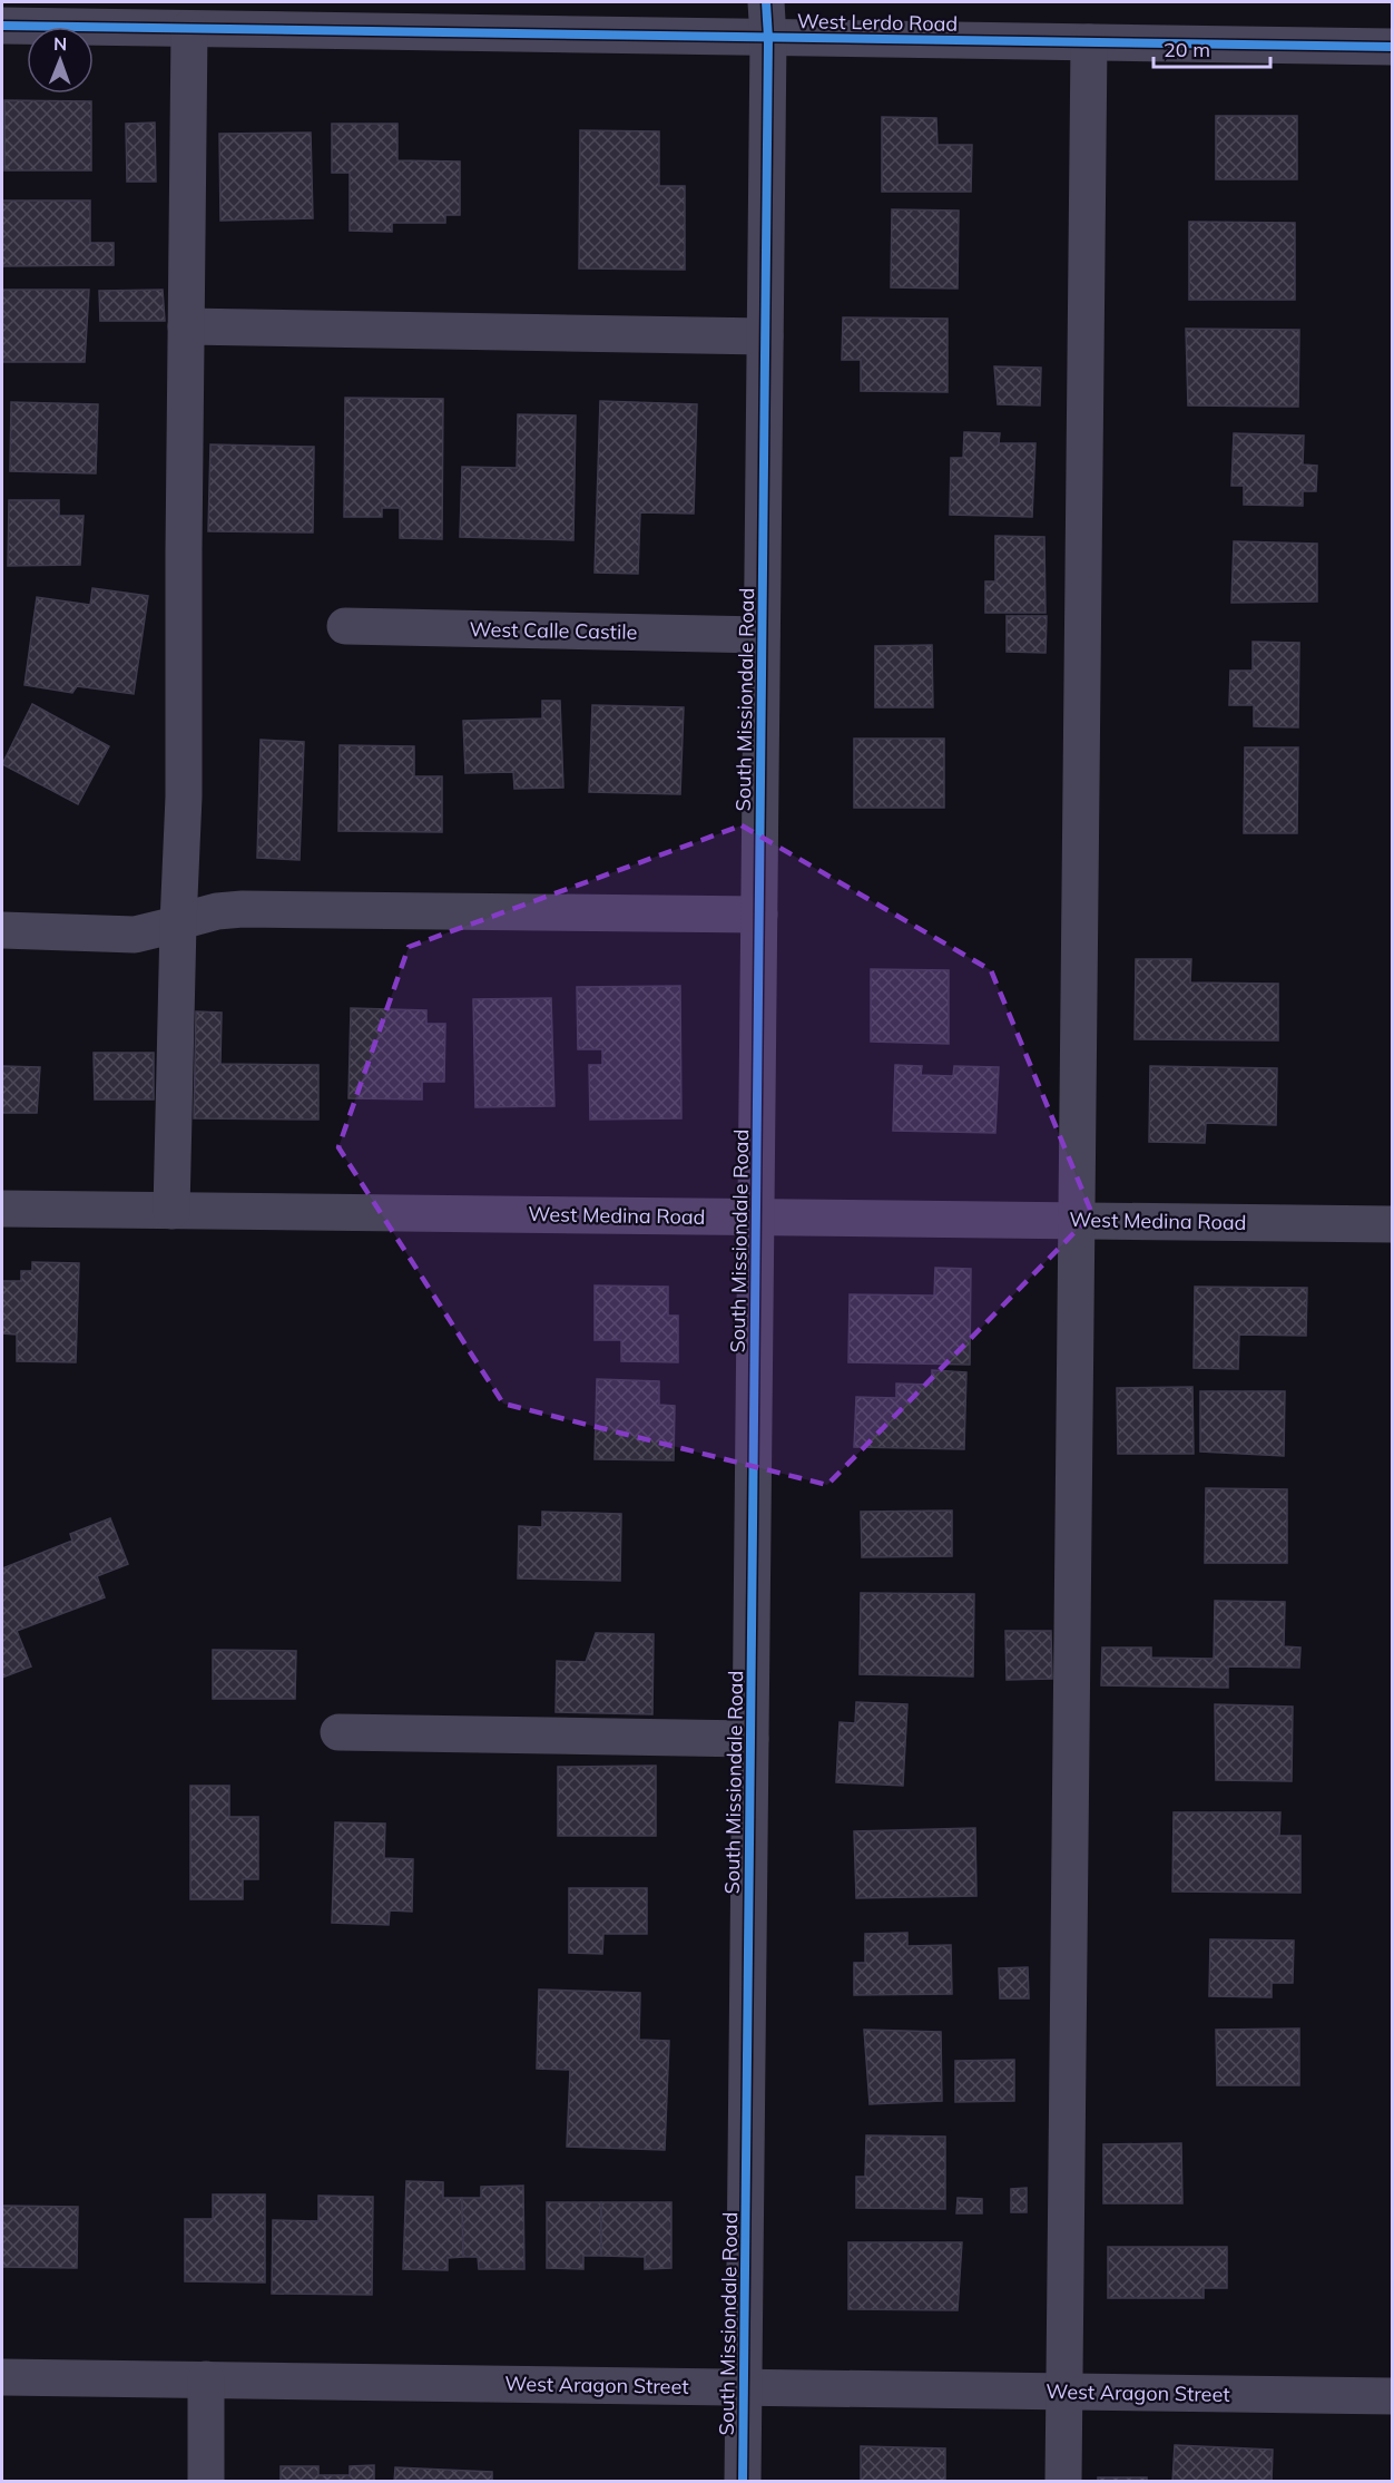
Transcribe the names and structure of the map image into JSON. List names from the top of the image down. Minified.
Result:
{"streets":{"street":["West Lerdo Road","West Calle Castile","South Missiondale Road","West Medina Road","West Aragon Street"]},"crossings":[["West Lerdo Road","South Missiondale Road"],["West Calle Castile","South Missiondale Road"],["South Missiondale Road","West Medina Road"],["South Missiondale Road","West Aragon Street"]],"scale_bar":"20 m","north":"top"}
